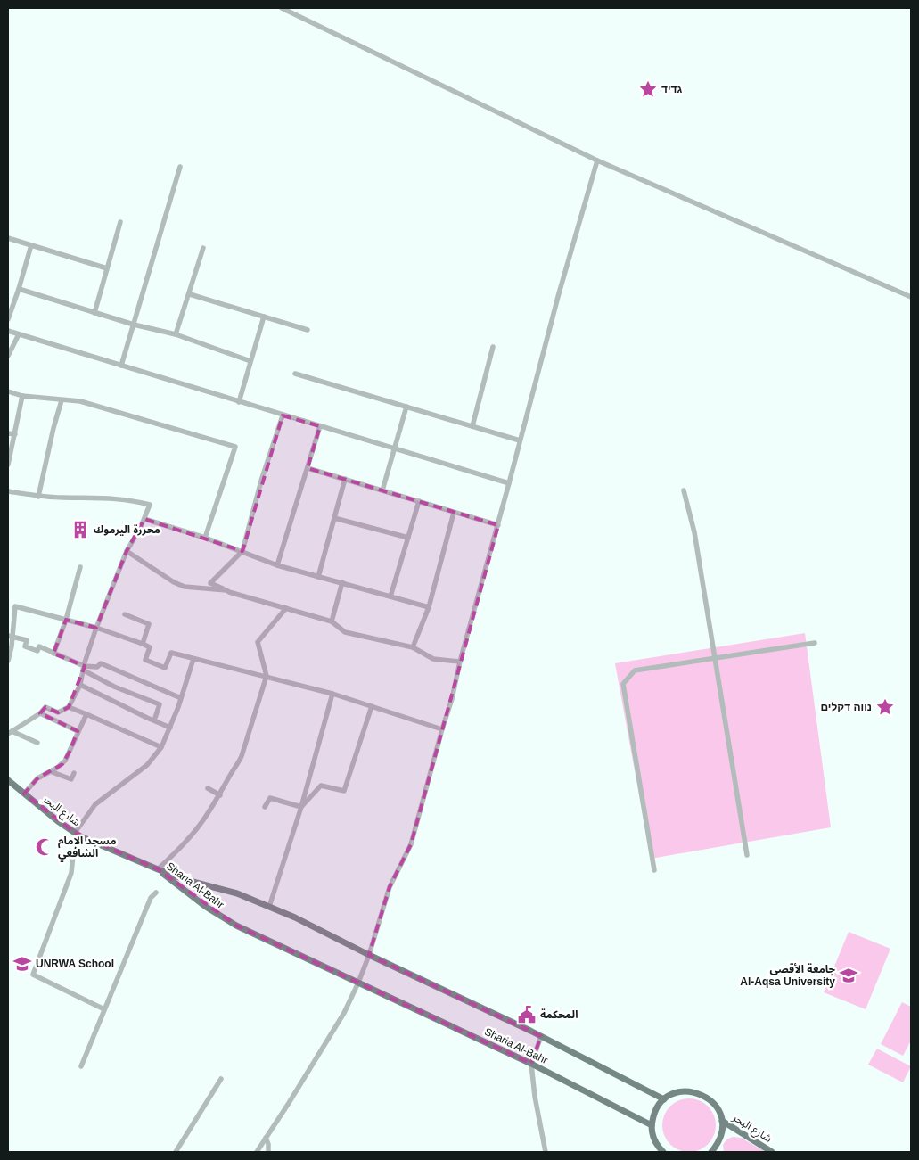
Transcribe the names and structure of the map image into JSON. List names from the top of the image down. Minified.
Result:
{"streets":{"main road":["شارع البحر","Sharia Al-Bahr"]},"crossings":[["شارع البحر","Sharia Al-Bahr"]],"places":{"place":["גדיד","נווה דקלים"],"building":["محررة اليرموك"],"mosque":["مسجد الإمام الشافعي"],"school or university":["UNRWA School","جامعة الأقصى Al-Aqsa University"],"public building":["المحكمة"]}}
